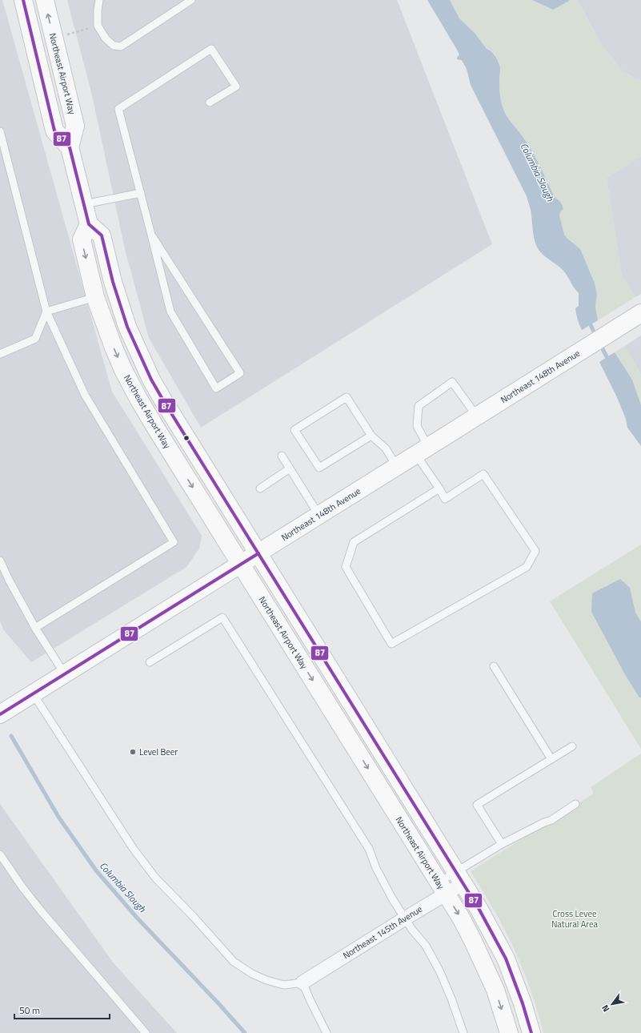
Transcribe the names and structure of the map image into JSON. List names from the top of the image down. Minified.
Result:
{"streets":{"main road":["Northeast Airport Way","Northeast 148th Avenue"],"street":["Northeast 145th Avenue"]},"crossings":[["Northeast Airport Way","Northeast 148th Avenue"],["Northeast Airport Way","Northeast 145th Avenue"]],"water":["Columbia Slough"],"parks":["Cross Levee Natural Area"],"places":["Level Beer"],"lines":["transit line 87"],"scale_bar":"50 m","north":"bottom left"}
